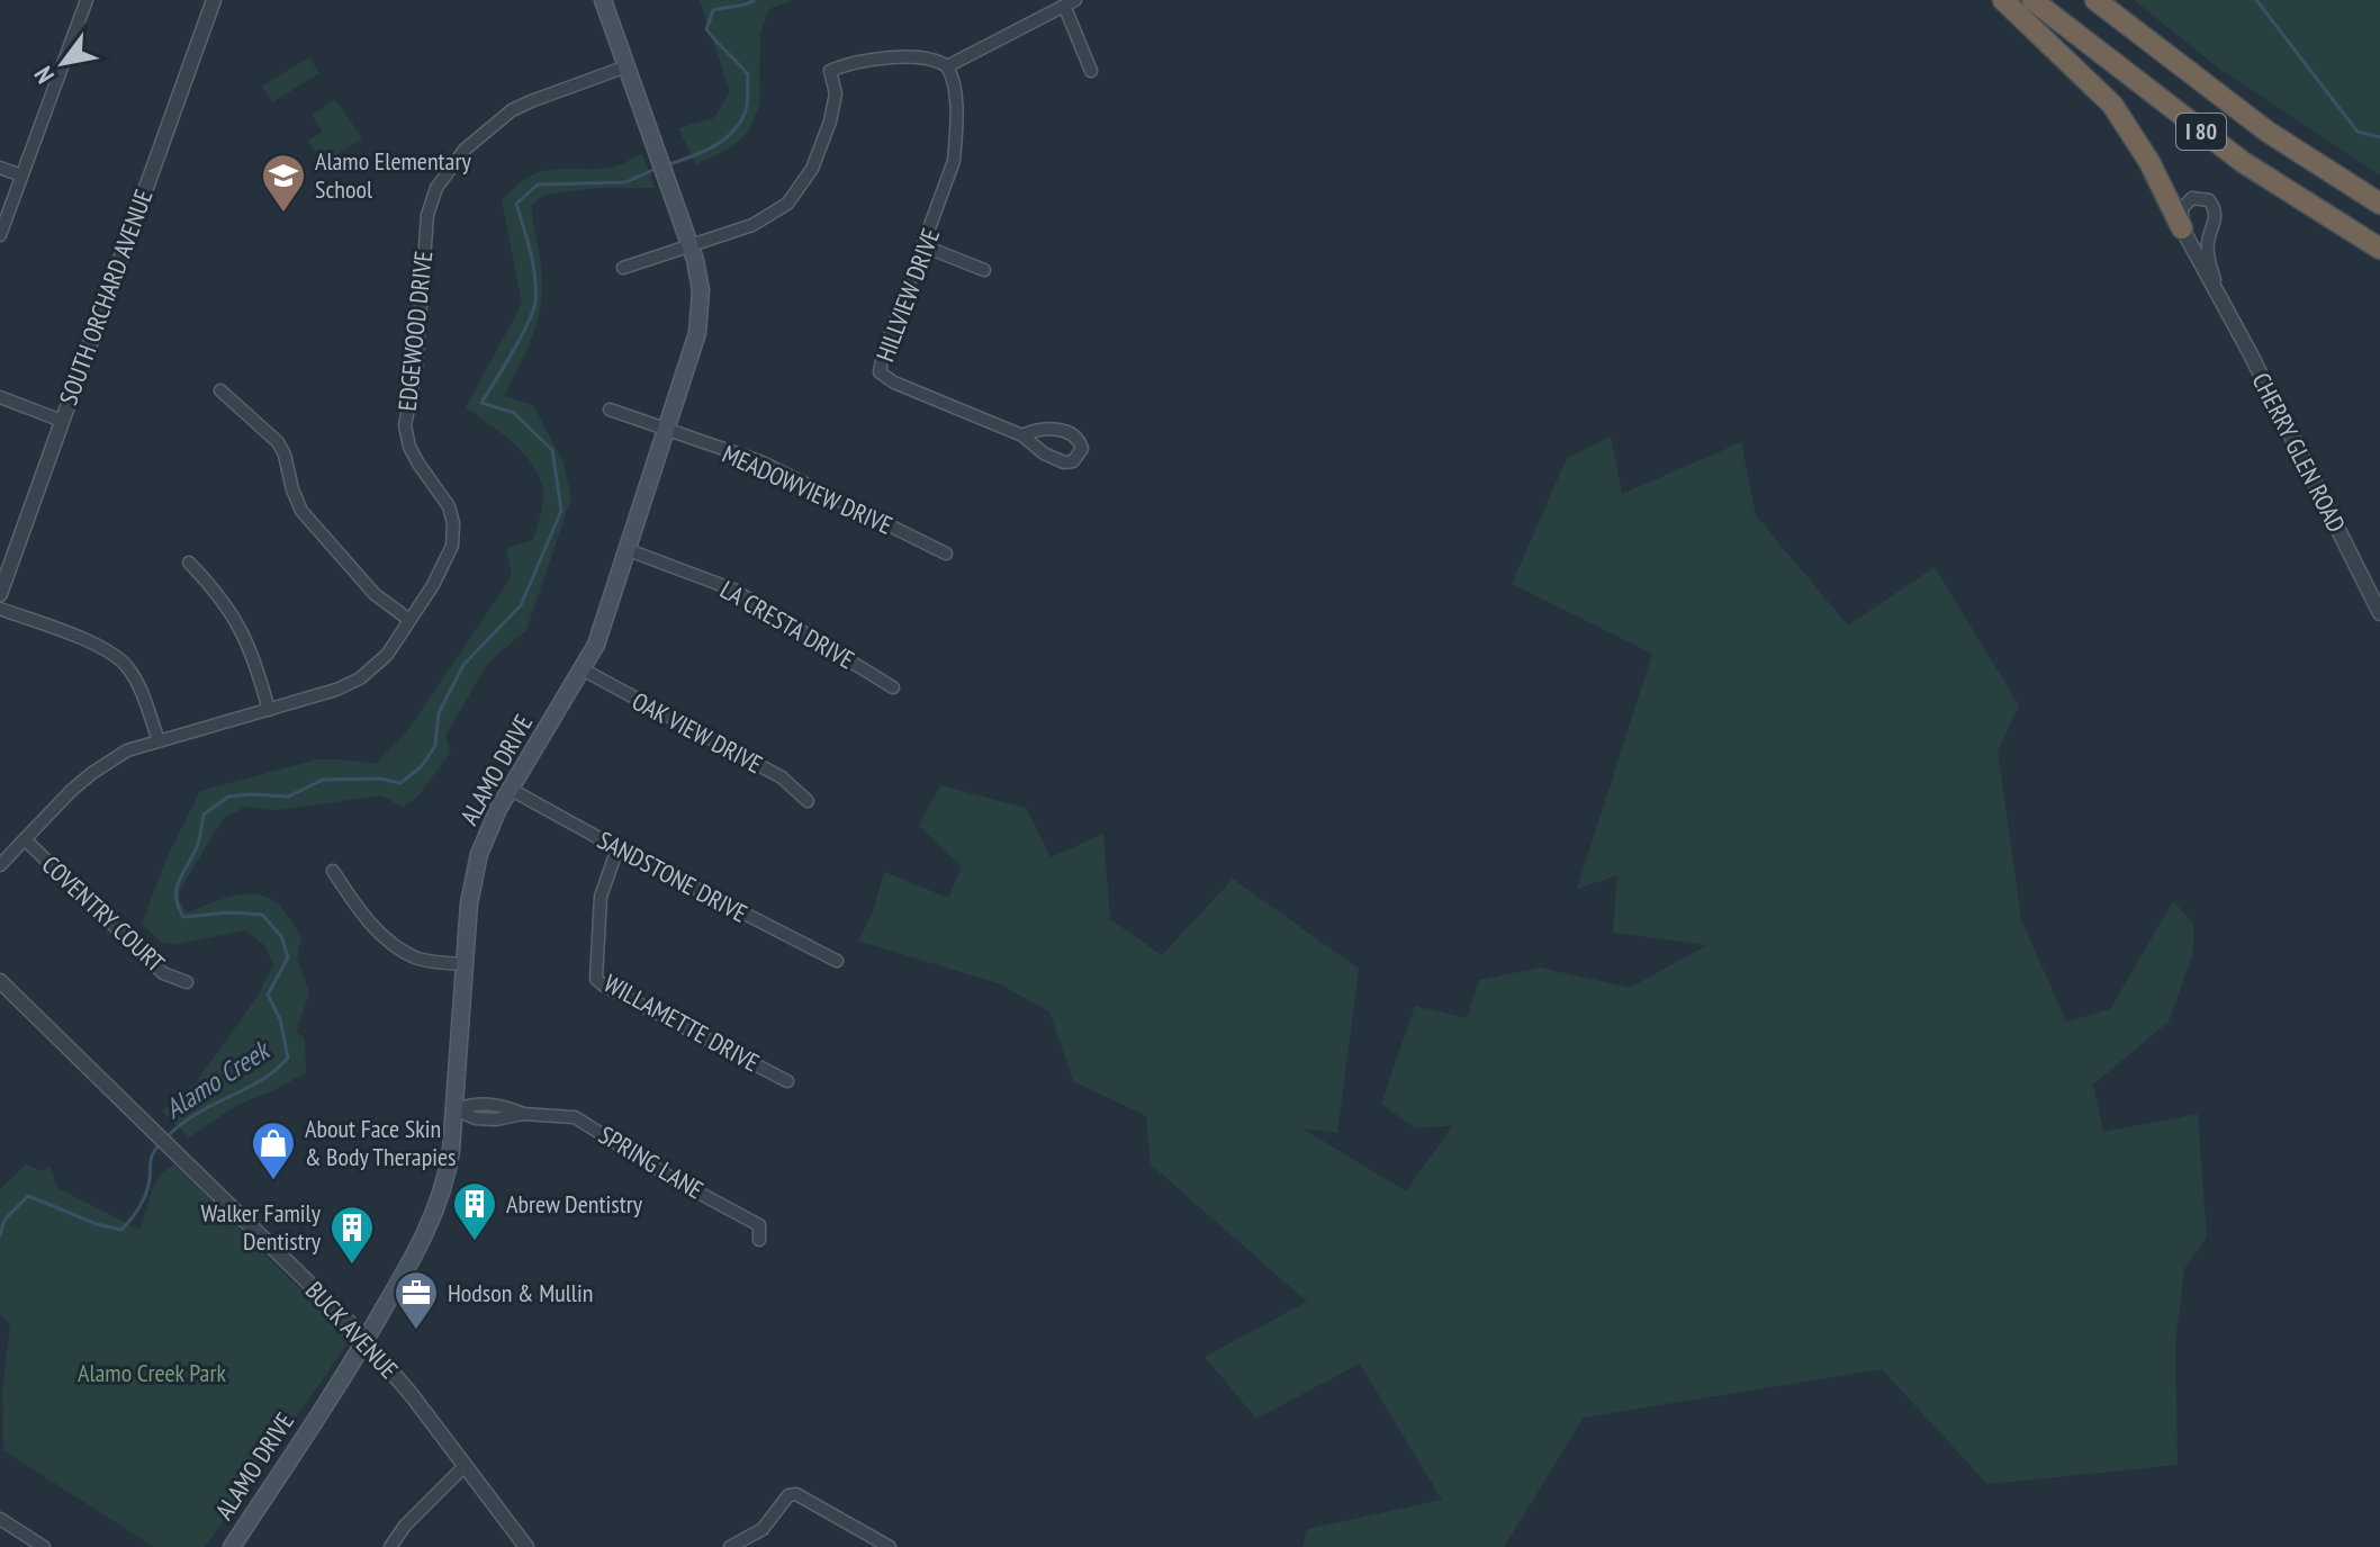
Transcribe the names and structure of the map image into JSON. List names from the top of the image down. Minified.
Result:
{"streets":{"highway":["I 80"],"main road":["ALAMO DRIVE"],"street":["HILLVIEW DRIVE","SOUTH ORCHARD AVENUE","EDGEWOOD DRIVE","CHERRY GLEN ROAD","MEADOWVIEW DRIVE","LA CRESTA DRIVE","OAK VIEW DRIVE","SANDSTONE DRIVE","COVENTRY COURT","WILLAMETTE DRIVE","SPRING LANE","BUCK AVENUE"]},"crossings":[["EDGEWOOD DRIVE","ALAMO DRIVE"],["EDGEWOOD DRIVE","COVENTRY COURT"],["MEADOWVIEW DRIVE","ALAMO DRIVE"],["LA CRESTA DRIVE","ALAMO DRIVE"],["OAK VIEW DRIVE","ALAMO DRIVE"],["ALAMO DRIVE","SANDSTONE DRIVE"],["ALAMO DRIVE","SPRING LANE"],["ALAMO DRIVE","BUCK AVENUE"],["SANDSTONE DRIVE","WILLAMETTE DRIVE"]],"water":["Alamo Creek"],"parks":["Alamo Creek Park"],"places":{"school or university":["Alamo Elementary School"],"shop":["About Face Skin & Body Therapies"],"building":["Abrew Dentistry","Walker Family Dentistry"],"office":["Hodson & Mullin"]},"north":"bottom left"}
